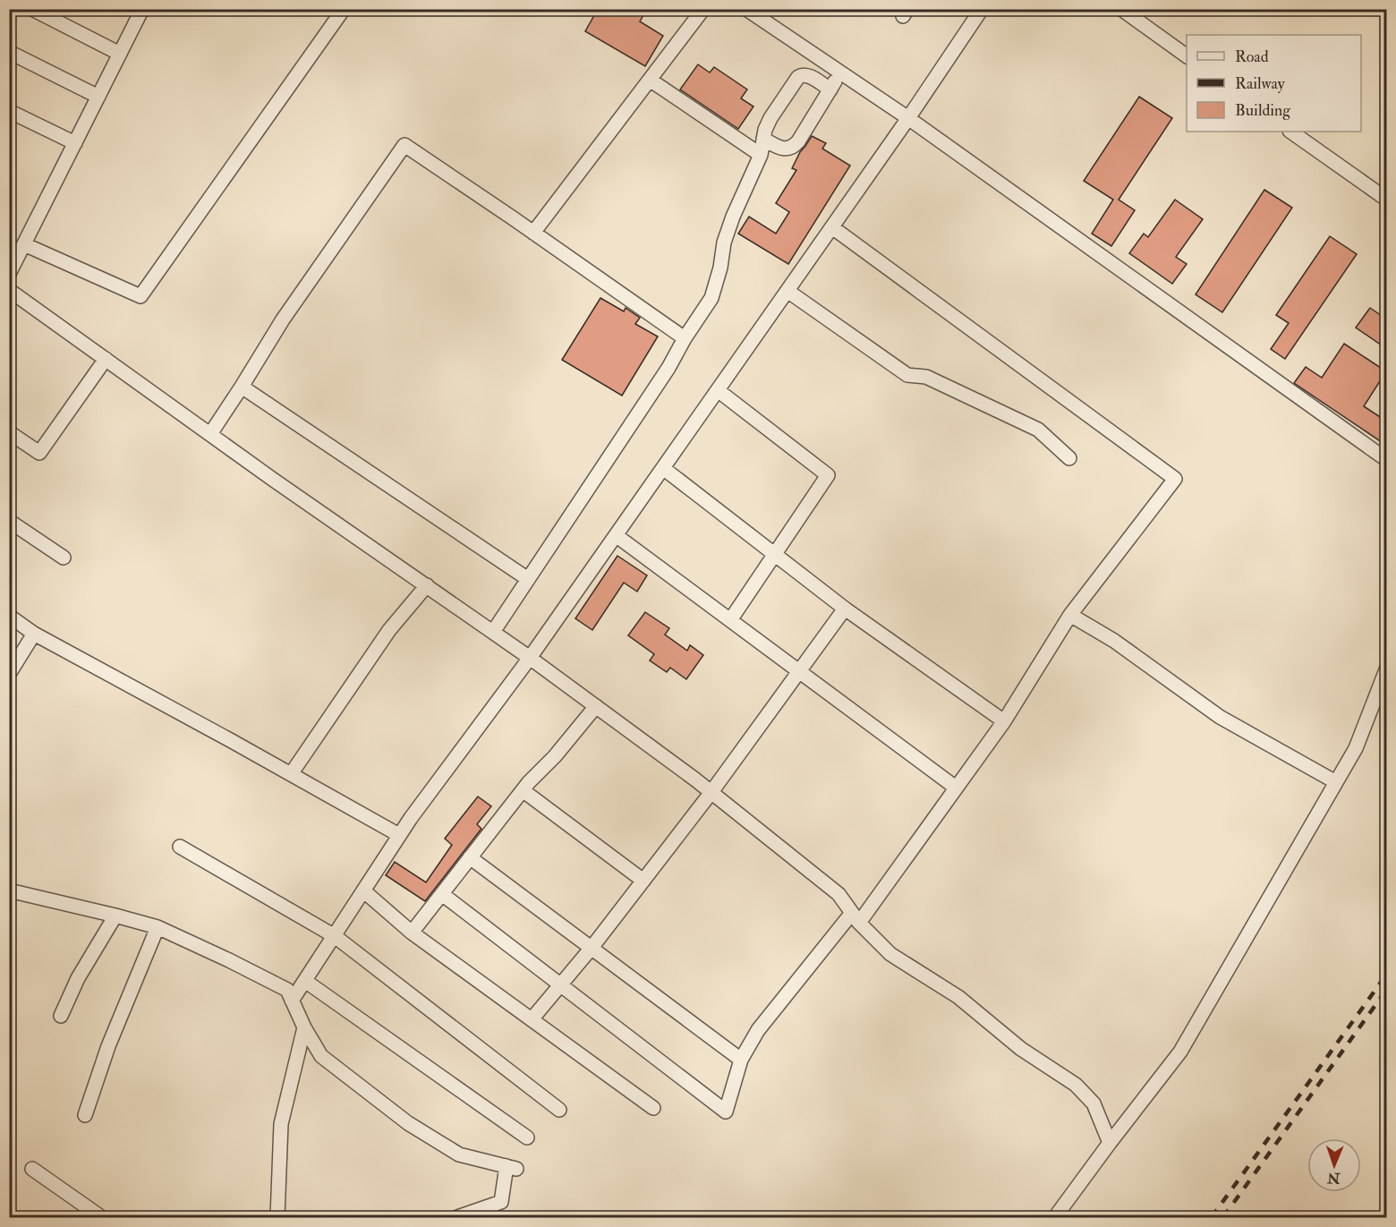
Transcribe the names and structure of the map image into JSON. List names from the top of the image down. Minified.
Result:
{"legend":["Road","Railway","Building"],"north":"bottom"}
